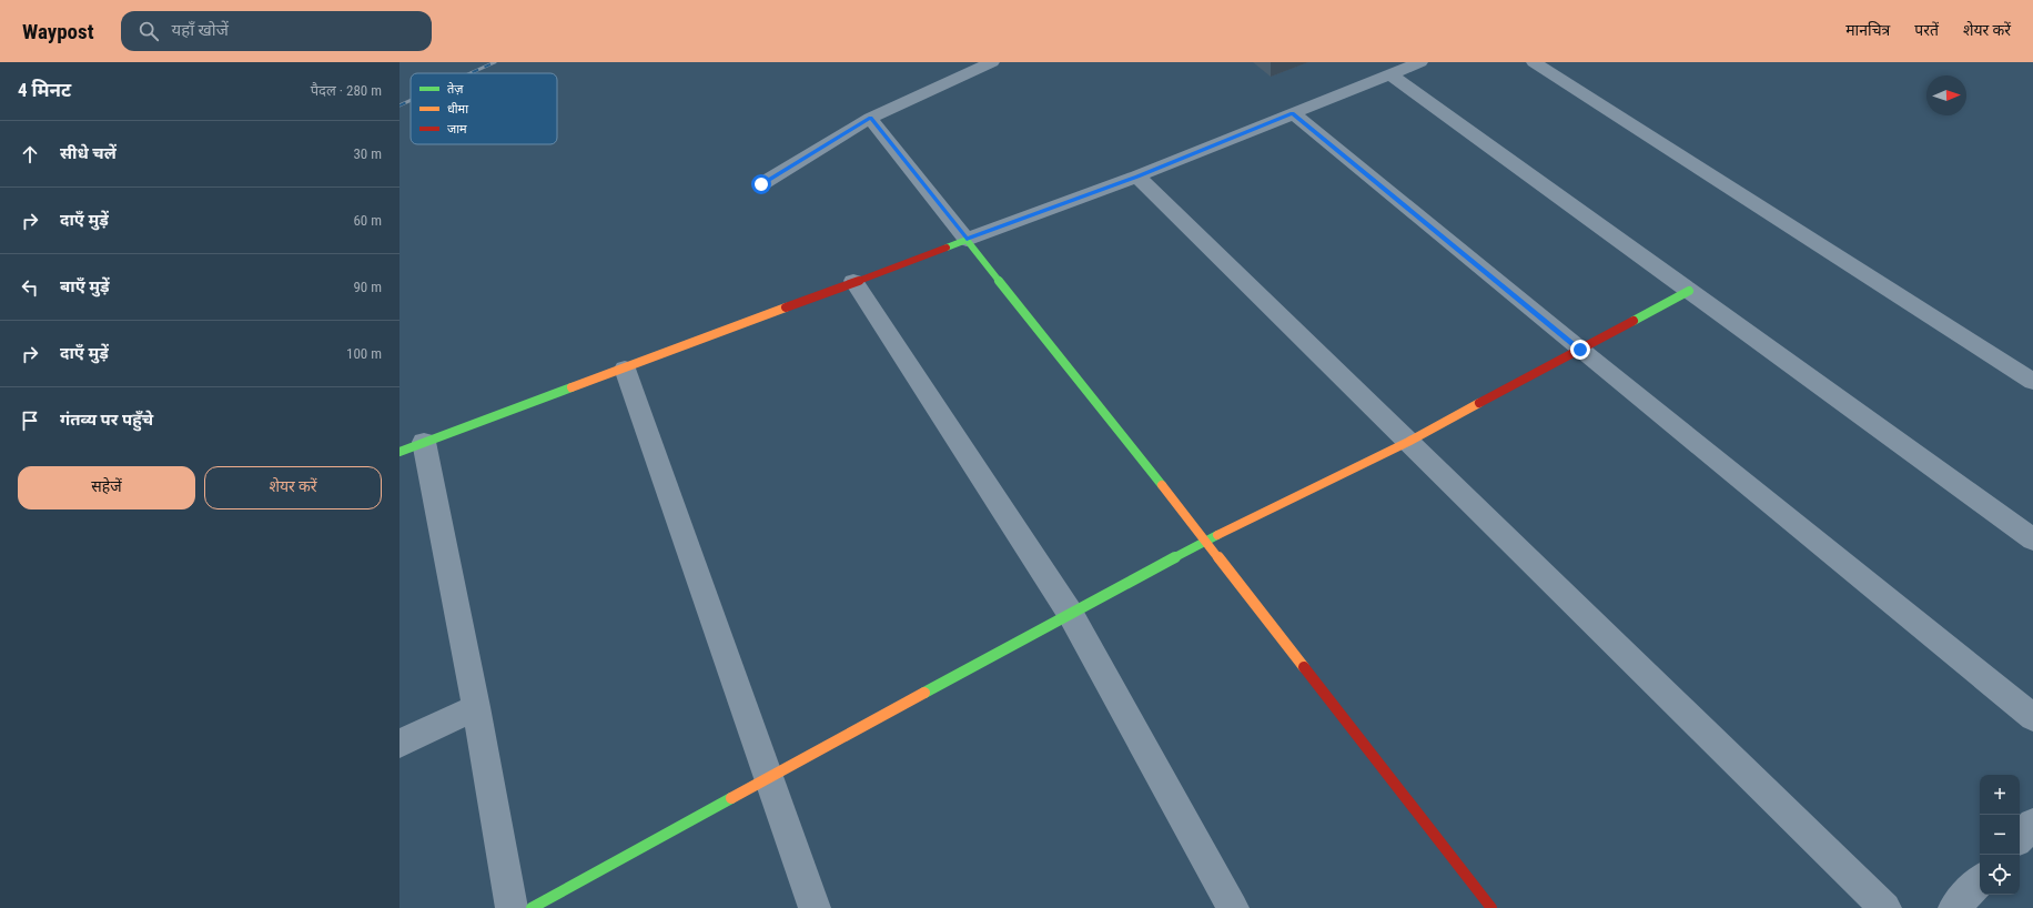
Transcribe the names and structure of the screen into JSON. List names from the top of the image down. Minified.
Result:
{"legend":["तेज़","धीमा","जाम"],"north":"right","page":{"header":"Waypost","search":"यहाँ खोजें","nav":["मानचित्र","परतें","शेयर करें"],"heading":["4 मिनट","पैदल · 280 m"],"list":[["सीधे चलें","30 m"],["दाएँ मुड़ें","60 m"],["बाएँ मुड़ें","90 m"],["दाएँ मुड़ें","100 m"],"गंतव्य पर पहुँचे"],"buttons":["सहेजें","शेयर करें"],"map_buttons":["+","−"]}}
